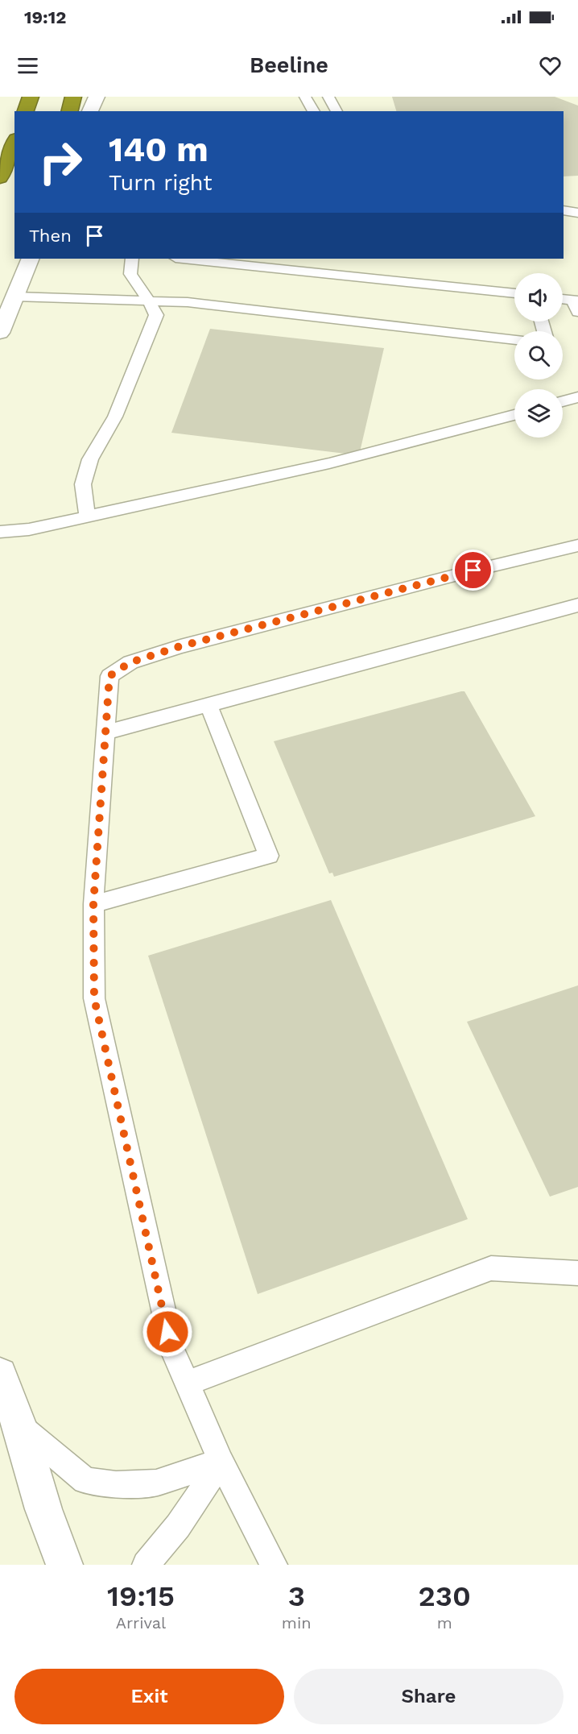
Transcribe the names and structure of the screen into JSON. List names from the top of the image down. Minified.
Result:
{"page":{"status":"19:12","header":"Beeline","turn":["140 m","Turn right"],"then":"Then","eta":["19:15","Arrival","3","min","230","m"],"buttons":["Exit","Share"]}}
